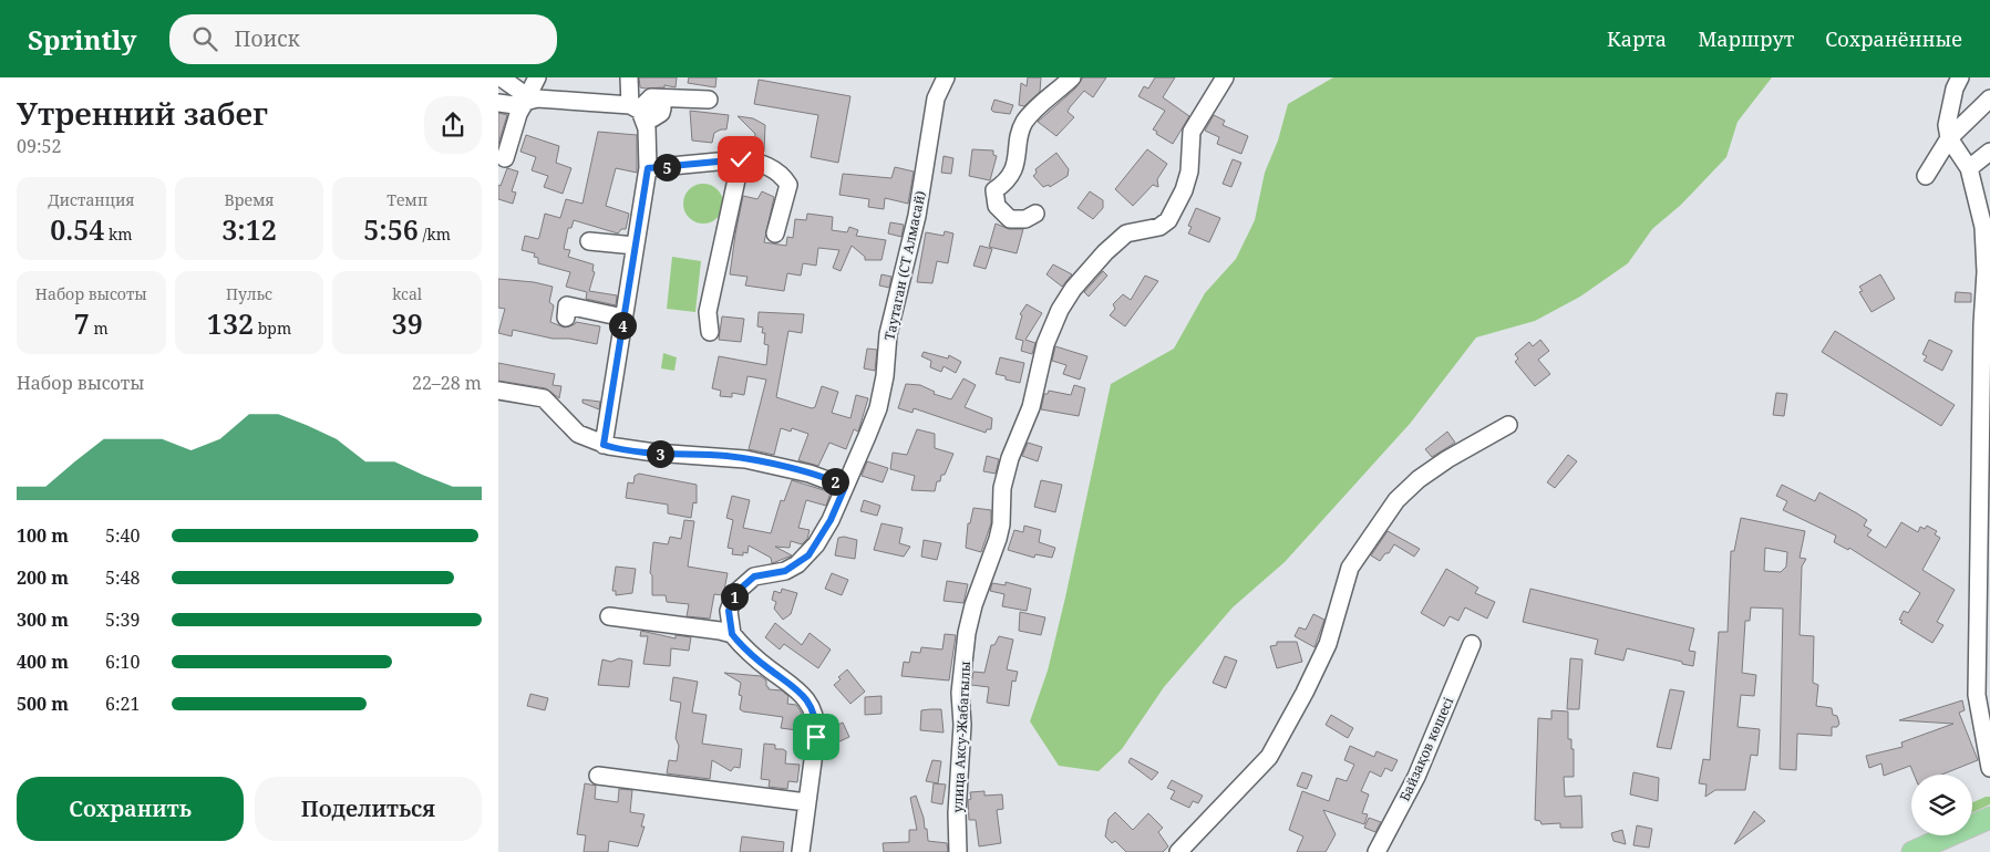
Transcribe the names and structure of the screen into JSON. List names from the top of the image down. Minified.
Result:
{"streets":{"street":["Таутаган (СТ Алмасай)","улица Аксу-Жабагылы","Байзақов көшесі"]},"page":{"header":"Sprintly","search":"Поиск","nav":["Карта","Маршрут","Сохранённые"],"heading":["Утренний забег","09:52"],"pins":["5","4","3","2","1"],"stats":[["Дистанция","0.54 km"],["Время","3:12"],["Темп","5:56 /km"],["Набор высоты","7 m"],["Пульс","132 bpm"],["kcal","39"]],"chart":["Набор высоты","22–28 m"],"list":[{"name":"100 m","note":"5:40"},{"name":"200 m","note":"5:48"},{"name":"300 m","note":"5:39"},{"name":"400 m","note":"6:10"},{"name":"500 m","note":"6:21"}],"buttons":["Сохранить","Поделиться"]}}
